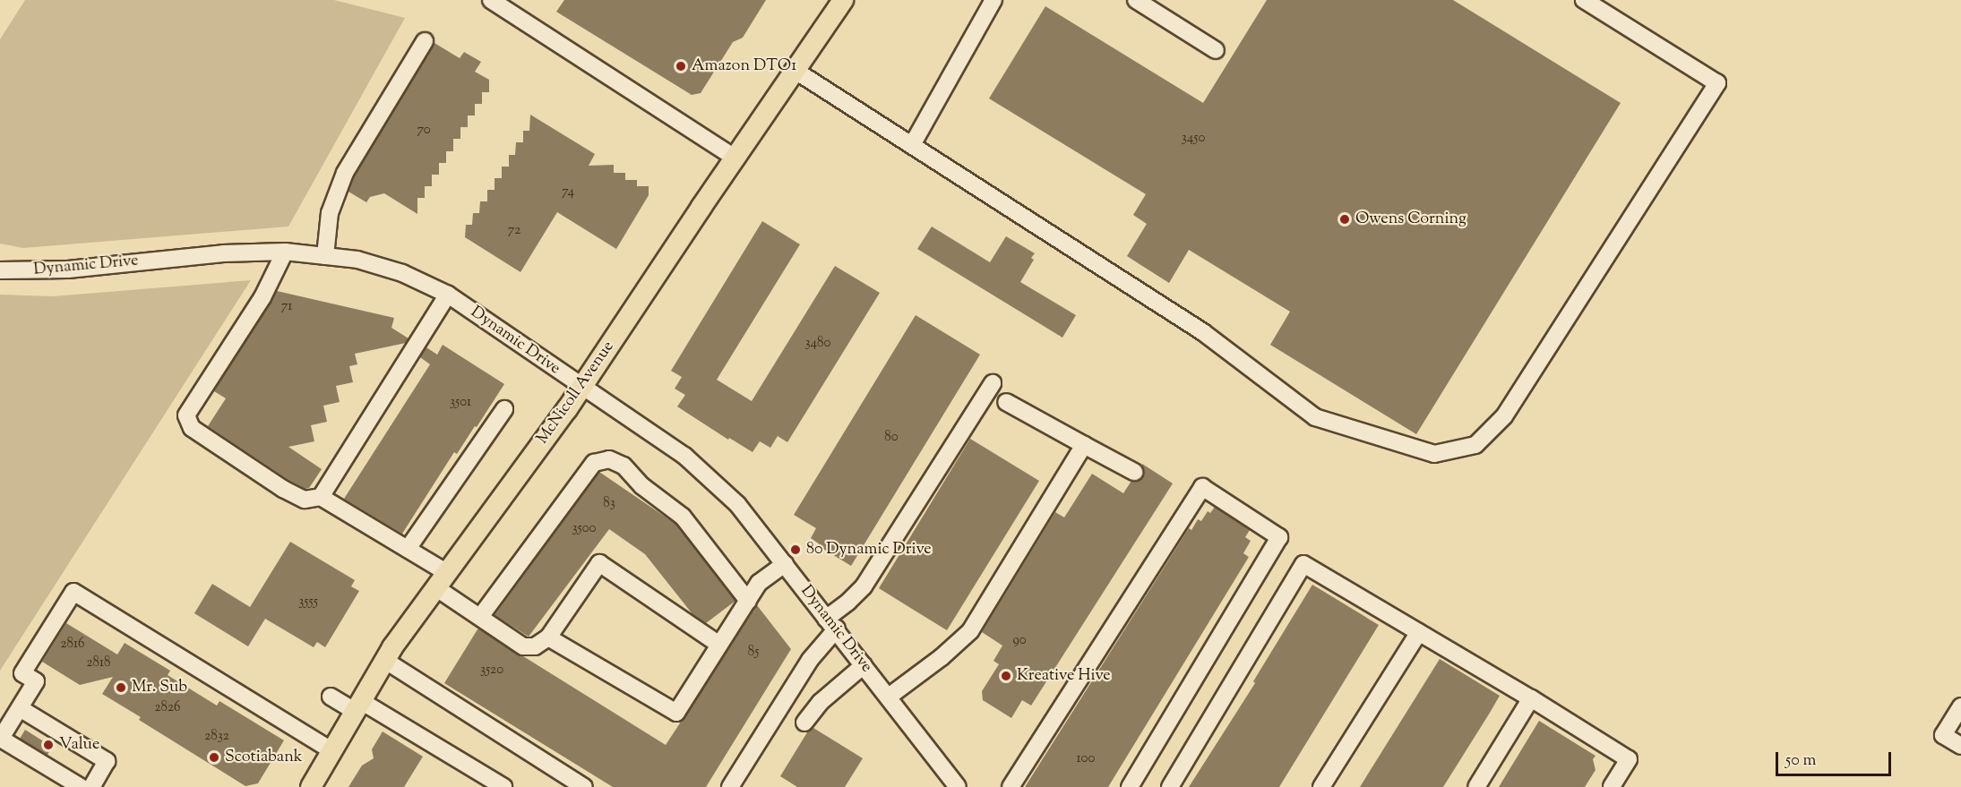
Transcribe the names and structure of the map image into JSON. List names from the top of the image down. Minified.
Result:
{"streets":{"main road":["McNicoll Avenue"],"street":["Dynamic Drive"]},"crossings":[["Dynamic Drive","McNicoll Avenue"]],"places":["Amazon DTO1","Owens Corning","80 Dynamic Drive","Kreative Hive","Mr. Sub","Value","Scotiabank"],"house_numbers":["70","3450","74","72","71","3480","3501","80","83","3500","3555","90","2816","85","2818","3520","2826","2832","100"],"scale_bar":"50 m"}
